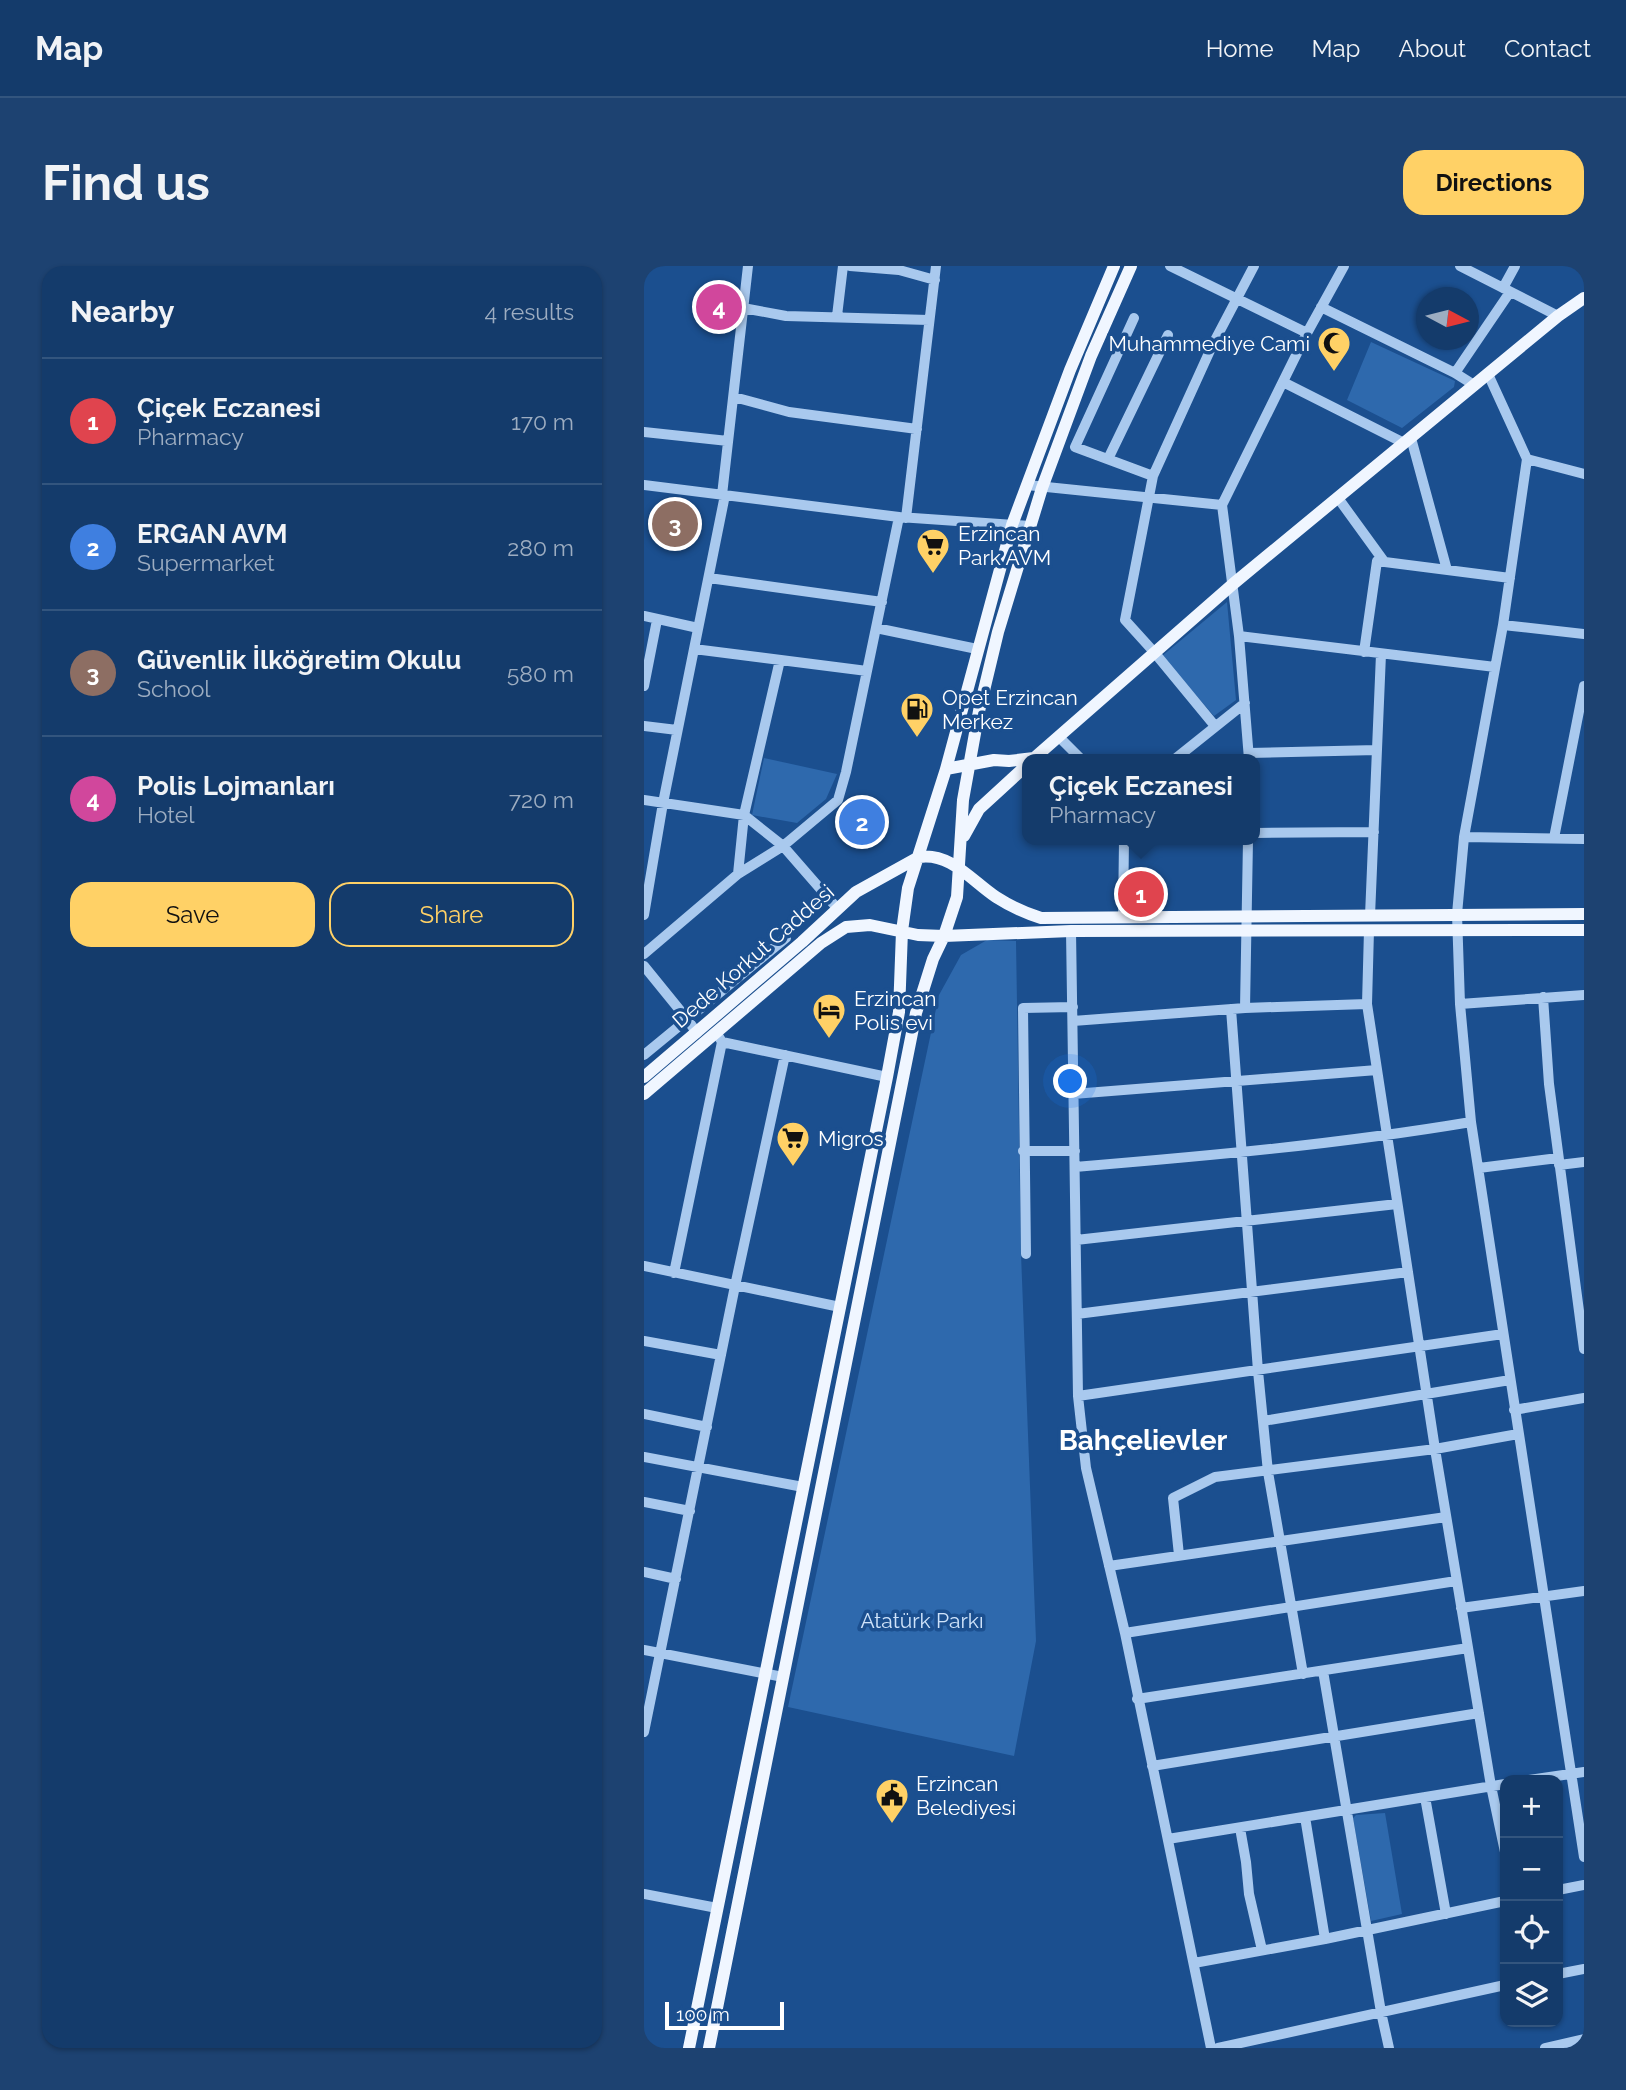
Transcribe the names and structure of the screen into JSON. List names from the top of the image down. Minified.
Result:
{"streets":{"main road":["Dede Korkut Caddesi"]},"districts":["Bahçelievler"],"parks":["Atatürk Parkı"],"places":{"mosque":["Muhammediye Cami"],"supermarket":["Erzincan Park AVM","Migros"],"fuel station":["Opet Erzincan Merkez"],"hotel":["Erzincan Polis evi"],"public building":["Erzincan Belediyesi"]},"scale_bar":"100 m","north":"right","page":{"header":"Map","nav":["Home","Map","About","Contact"],"buttons":["Directions",["Save","Share"]],"title":"Find us","heading":["Nearby","4 results"],"pins":["4","3","2","1"],"list":[{"mark":"1","name":"Çiçek Eczanesi","note":"Pharmacy","value":"170 m"},{"mark":"2","name":"ERGAN AVM","note":"Supermarket","value":"280 m"},{"mark":"3","name":"Güvenlik İlköğretim Okulu","note":"School","value":"580 m"},{"mark":"4","name":"Polis Lojmanları","note":"Hotel","value":"720 m"}],"popup":["Çiçek Eczanesi","Pharmacy"],"map_buttons":["+","−"],"scale":"100 m"}}
